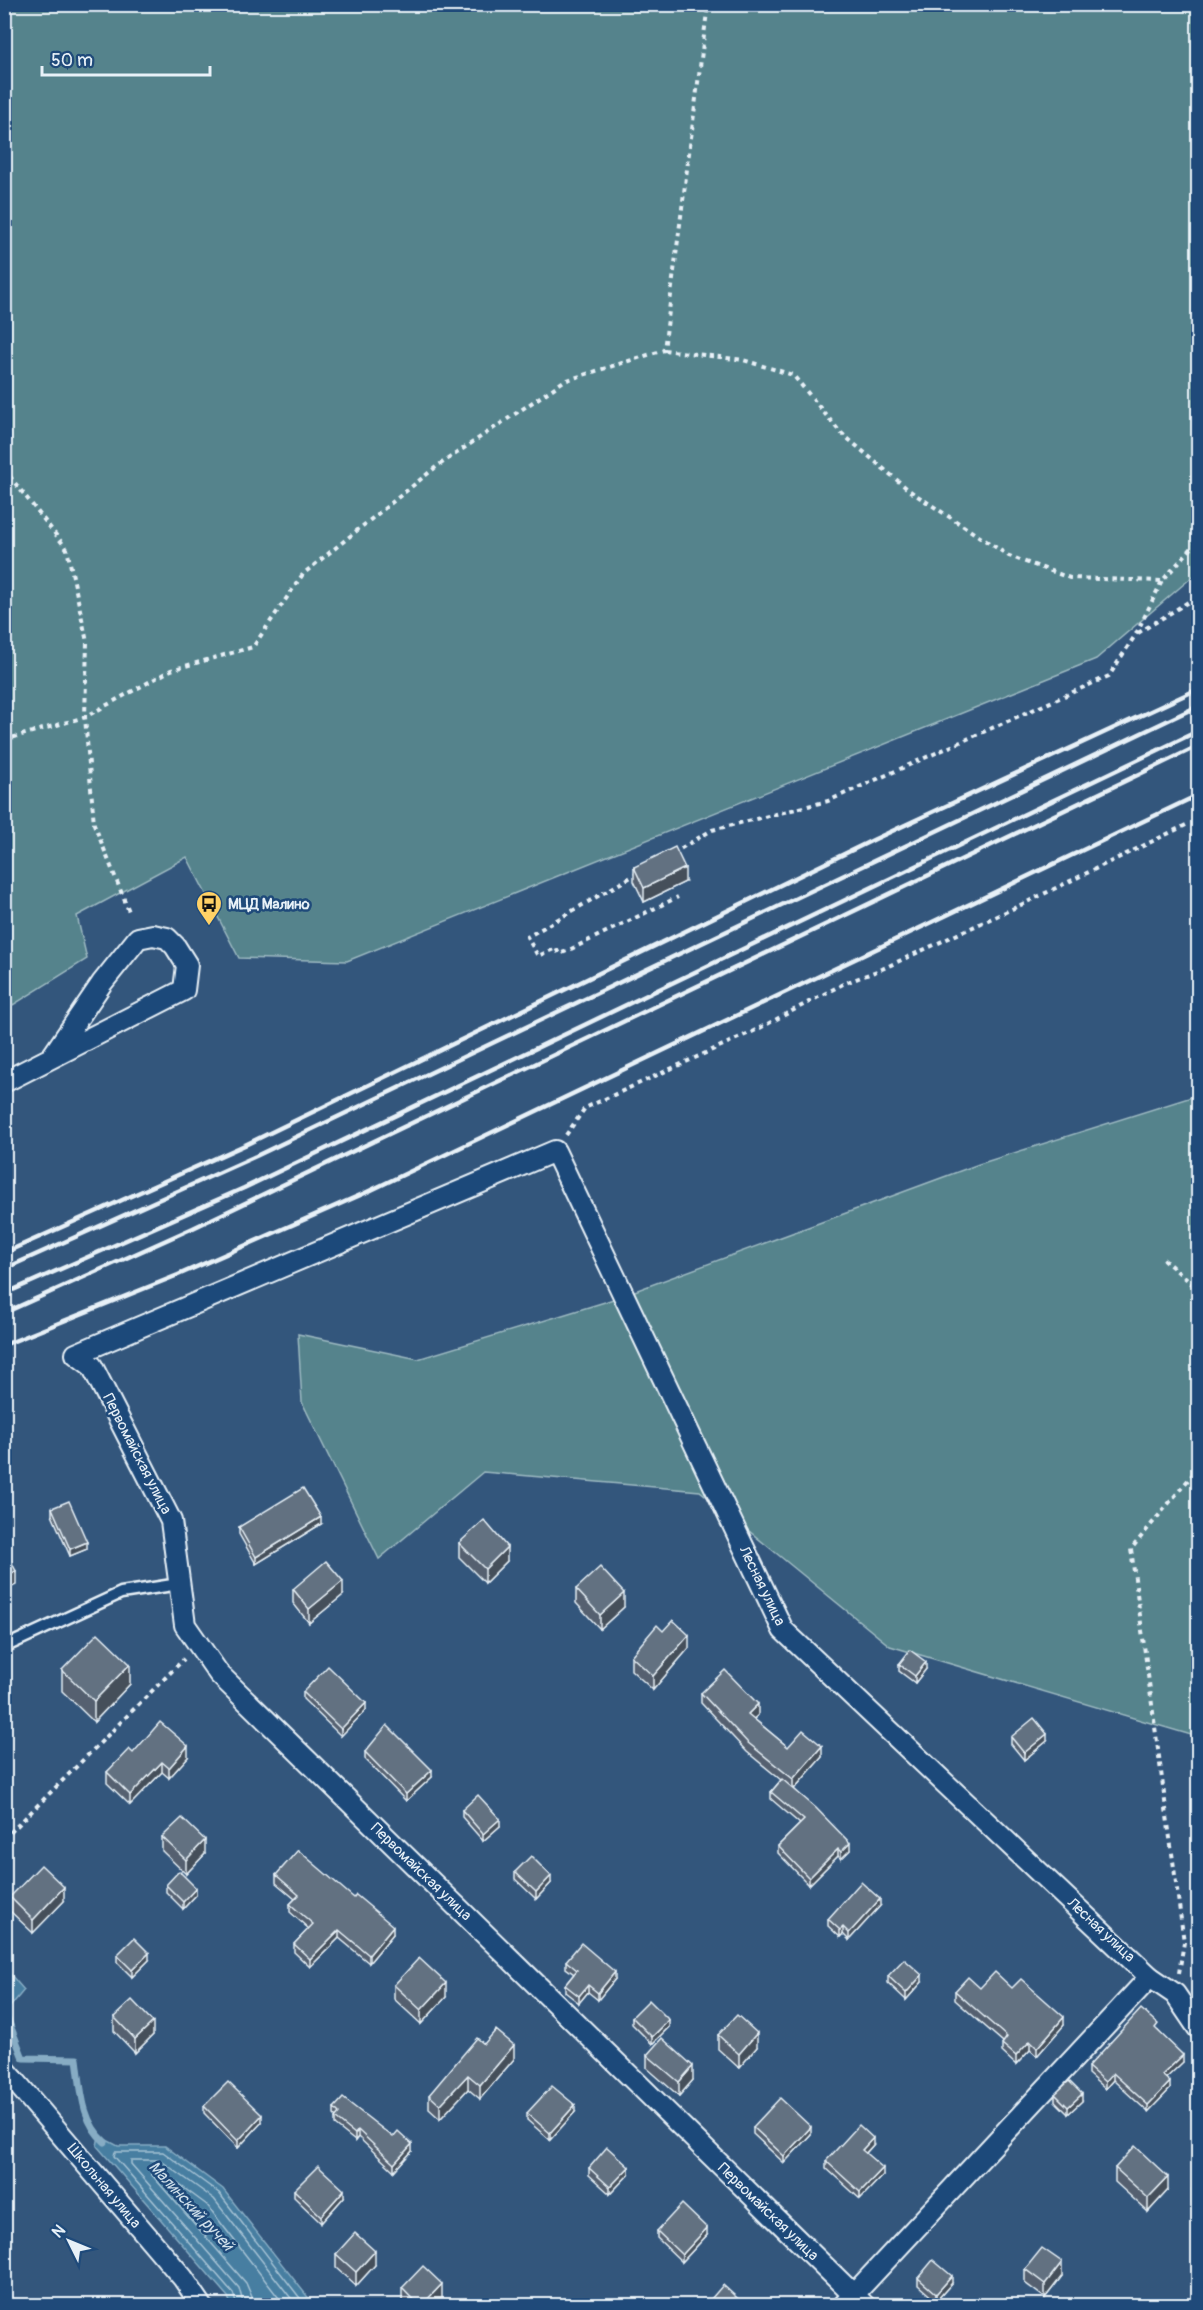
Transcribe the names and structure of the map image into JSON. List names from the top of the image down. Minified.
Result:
{"streets":{"street":["Первомайская улица","Лесная улица","Школьная улица"]},"crossings":[["Первомайская улица","Лесная улица"]],"water":["Малинский ручей"],"places":{"bus stop":["МЦД Малино"]},"scale_bar":"50 m","north":"top left"}
